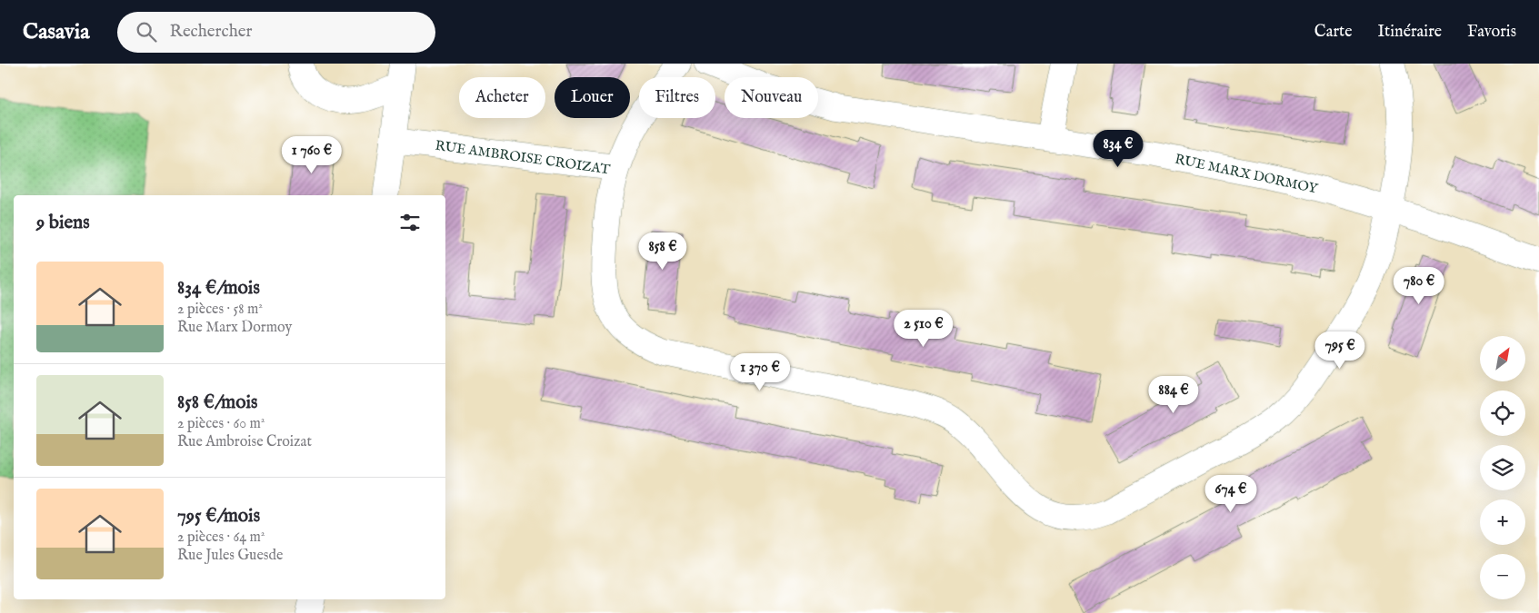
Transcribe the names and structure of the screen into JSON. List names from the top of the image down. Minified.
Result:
{"streets":{"street":["RUE AMBROISE CROIZAT","RUE MARX DORMOY"]},"crossings":[["RUE AMBROISE CROIZAT","RUE MARX DORMOY"]],"north":"top right","page":{"header":"Casavia","search":"Rechercher","nav":["Carte","Itinéraire","Favoris"],"chip":["Acheter","Louer","Filtres","Nouveau"],"price":["834 €","1 760 €","858 €","780 €","2 510 €","795 €","1 370 €","884 €","674 €"],"heading":"9 biens","list":[{"name":"834 €/mois","note":"2 pièces · 58 m² · Rue Marx Dormoy"},{"name":"858 €/mois","note":"2 pièces · 60 m² · Rue Ambroise Croizat"},{"name":"795 €/mois","note":"2 pièces · 64 m² · Rue Jules Guesde"}],"map_buttons":["+","−"]}}
